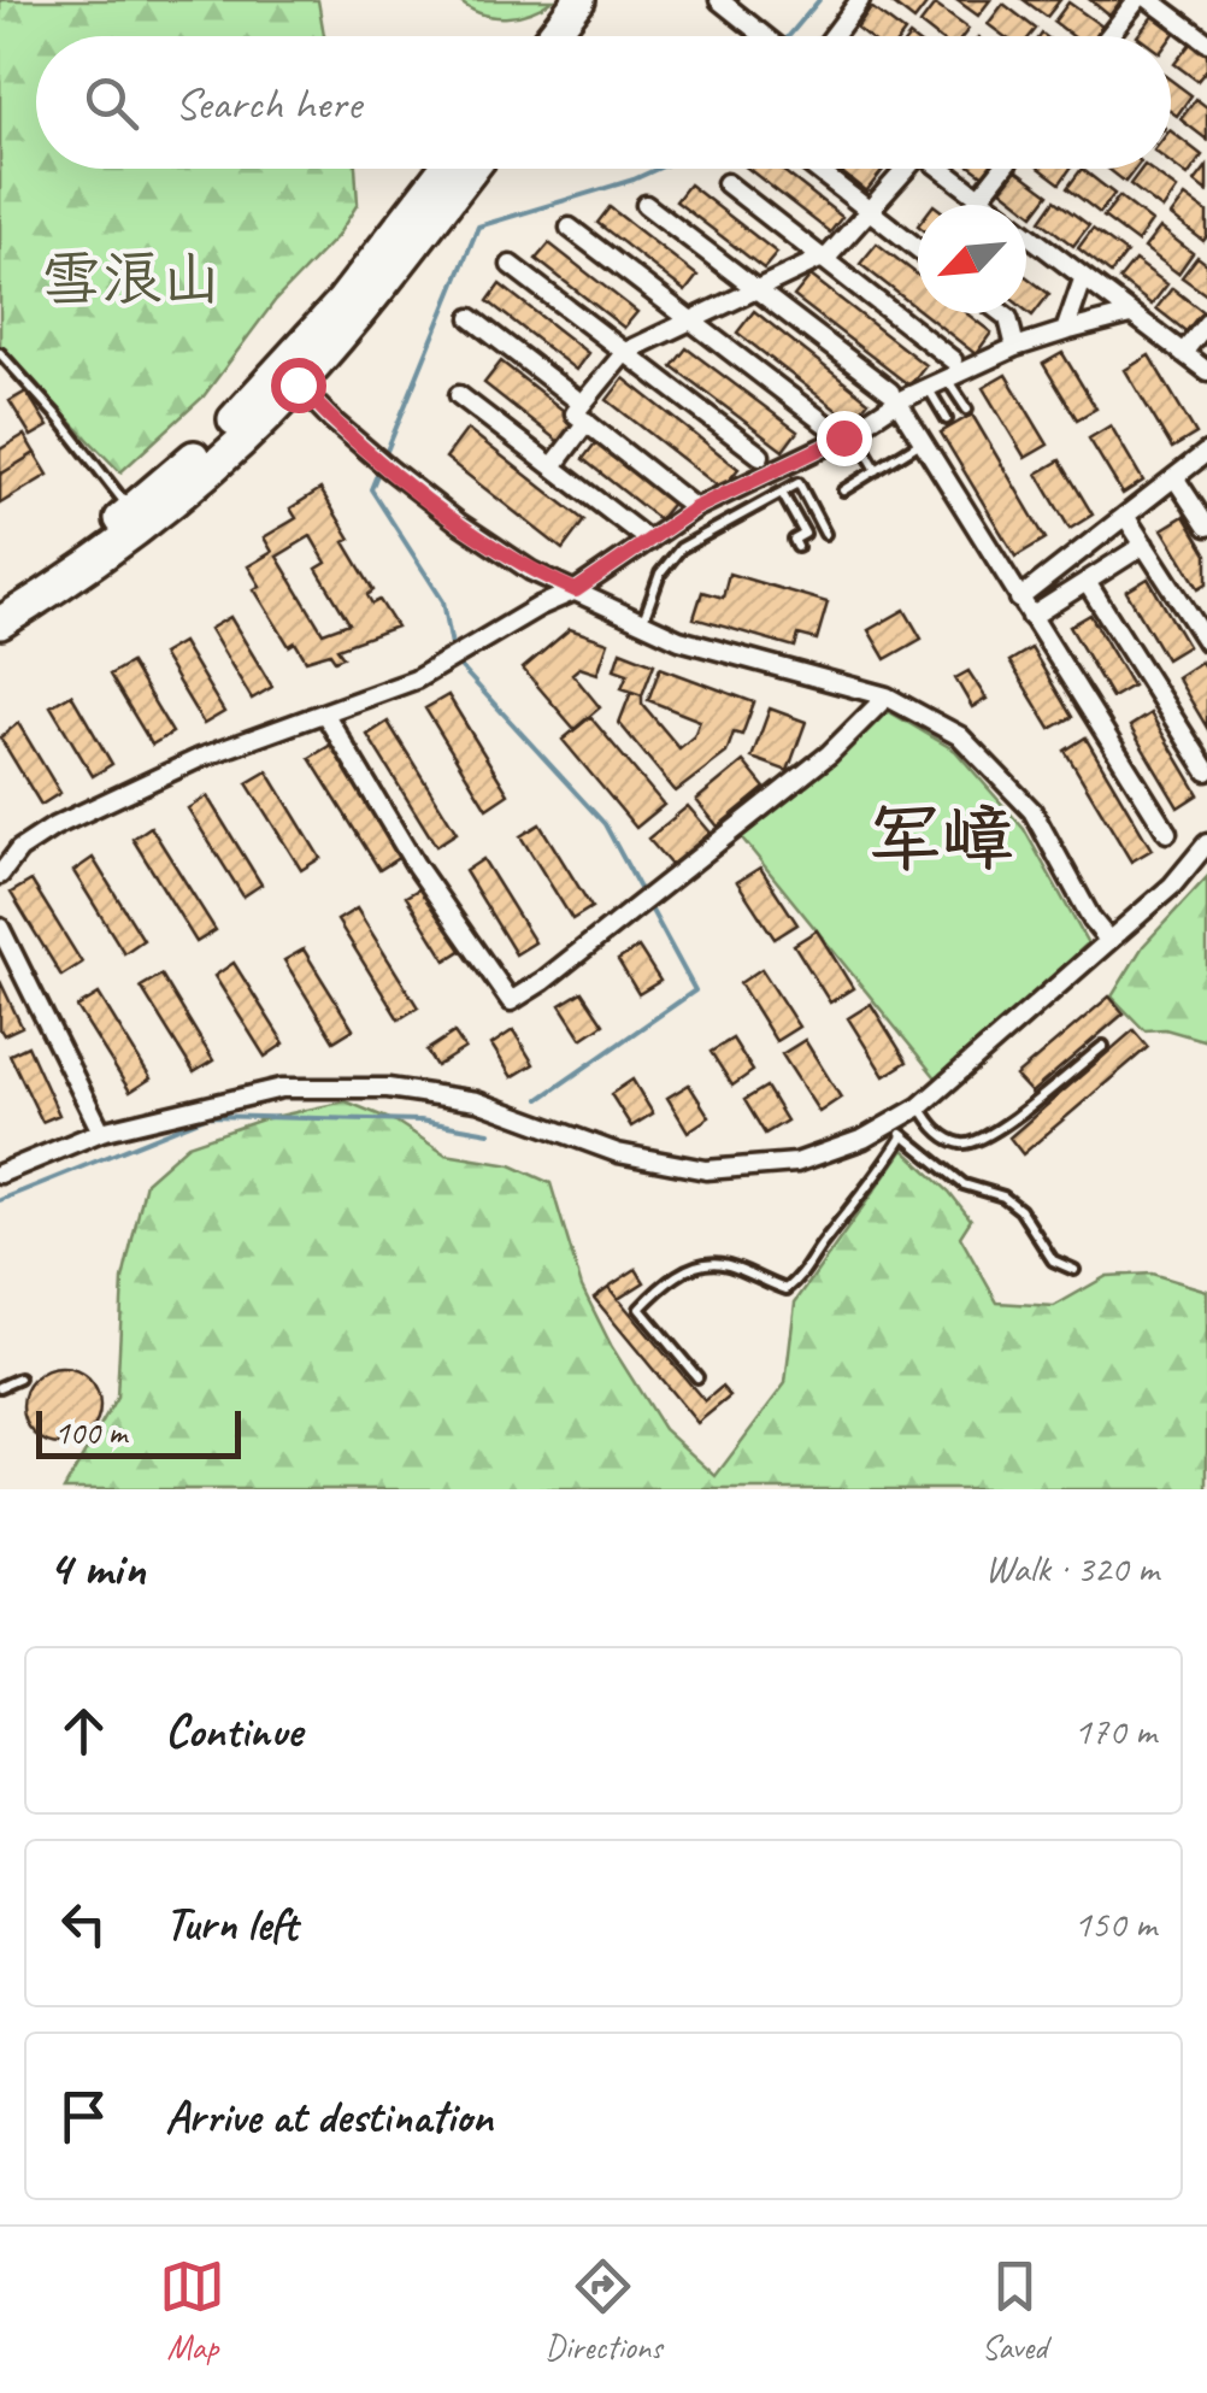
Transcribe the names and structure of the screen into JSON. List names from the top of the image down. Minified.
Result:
{"districts":["军嶂"],"parks":["雪浪山"],"scale_bar":"100 m","north":"bottom left","page":{"search":"Search here","scale":"100 m","heading":["4 min","Walk · 320 m"],"list":[["Continue","170 m"],["Turn left","150 m"],"Arrive at destination"],"nav":["Map","Directions","Saved"]}}
